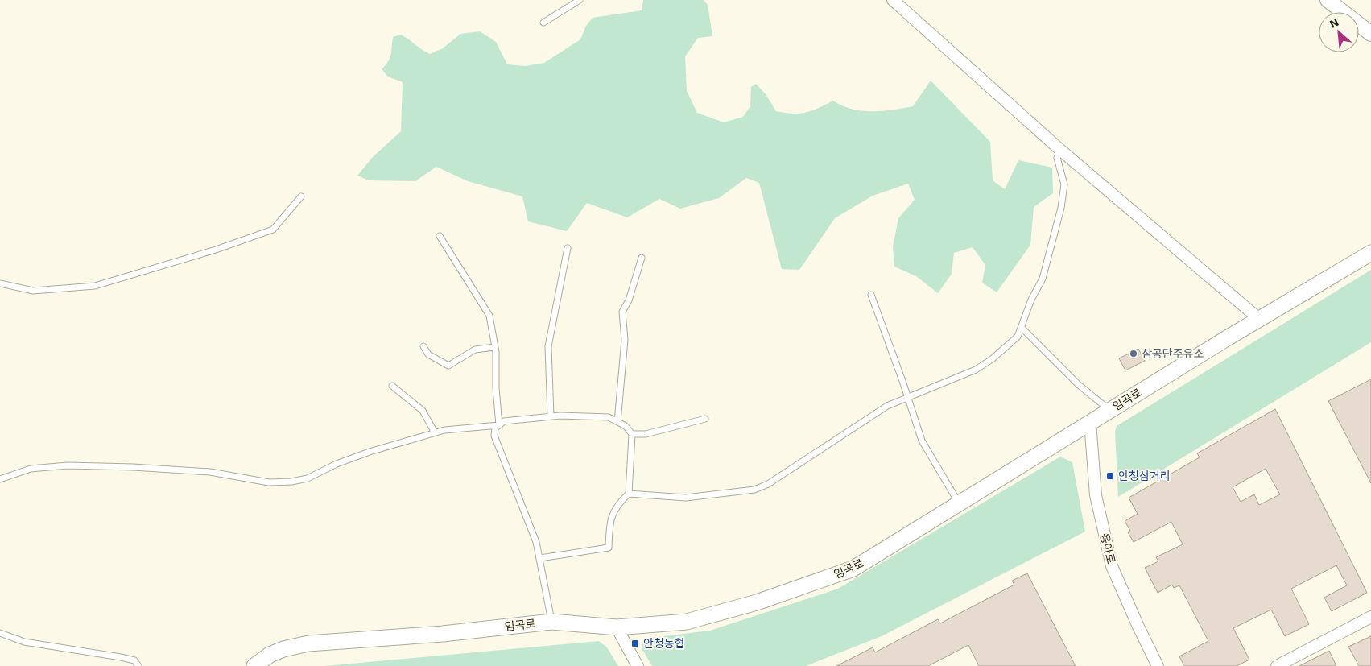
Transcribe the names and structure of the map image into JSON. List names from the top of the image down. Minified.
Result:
{"streets":{"main road":["임곡로"],"street":["용아로"]},"crossings":[["임곡로","용아로"]],"places":{"other":["삼공단주유소"],"transit":["안청삼거리","안청농협"]},"north":"top left"}
